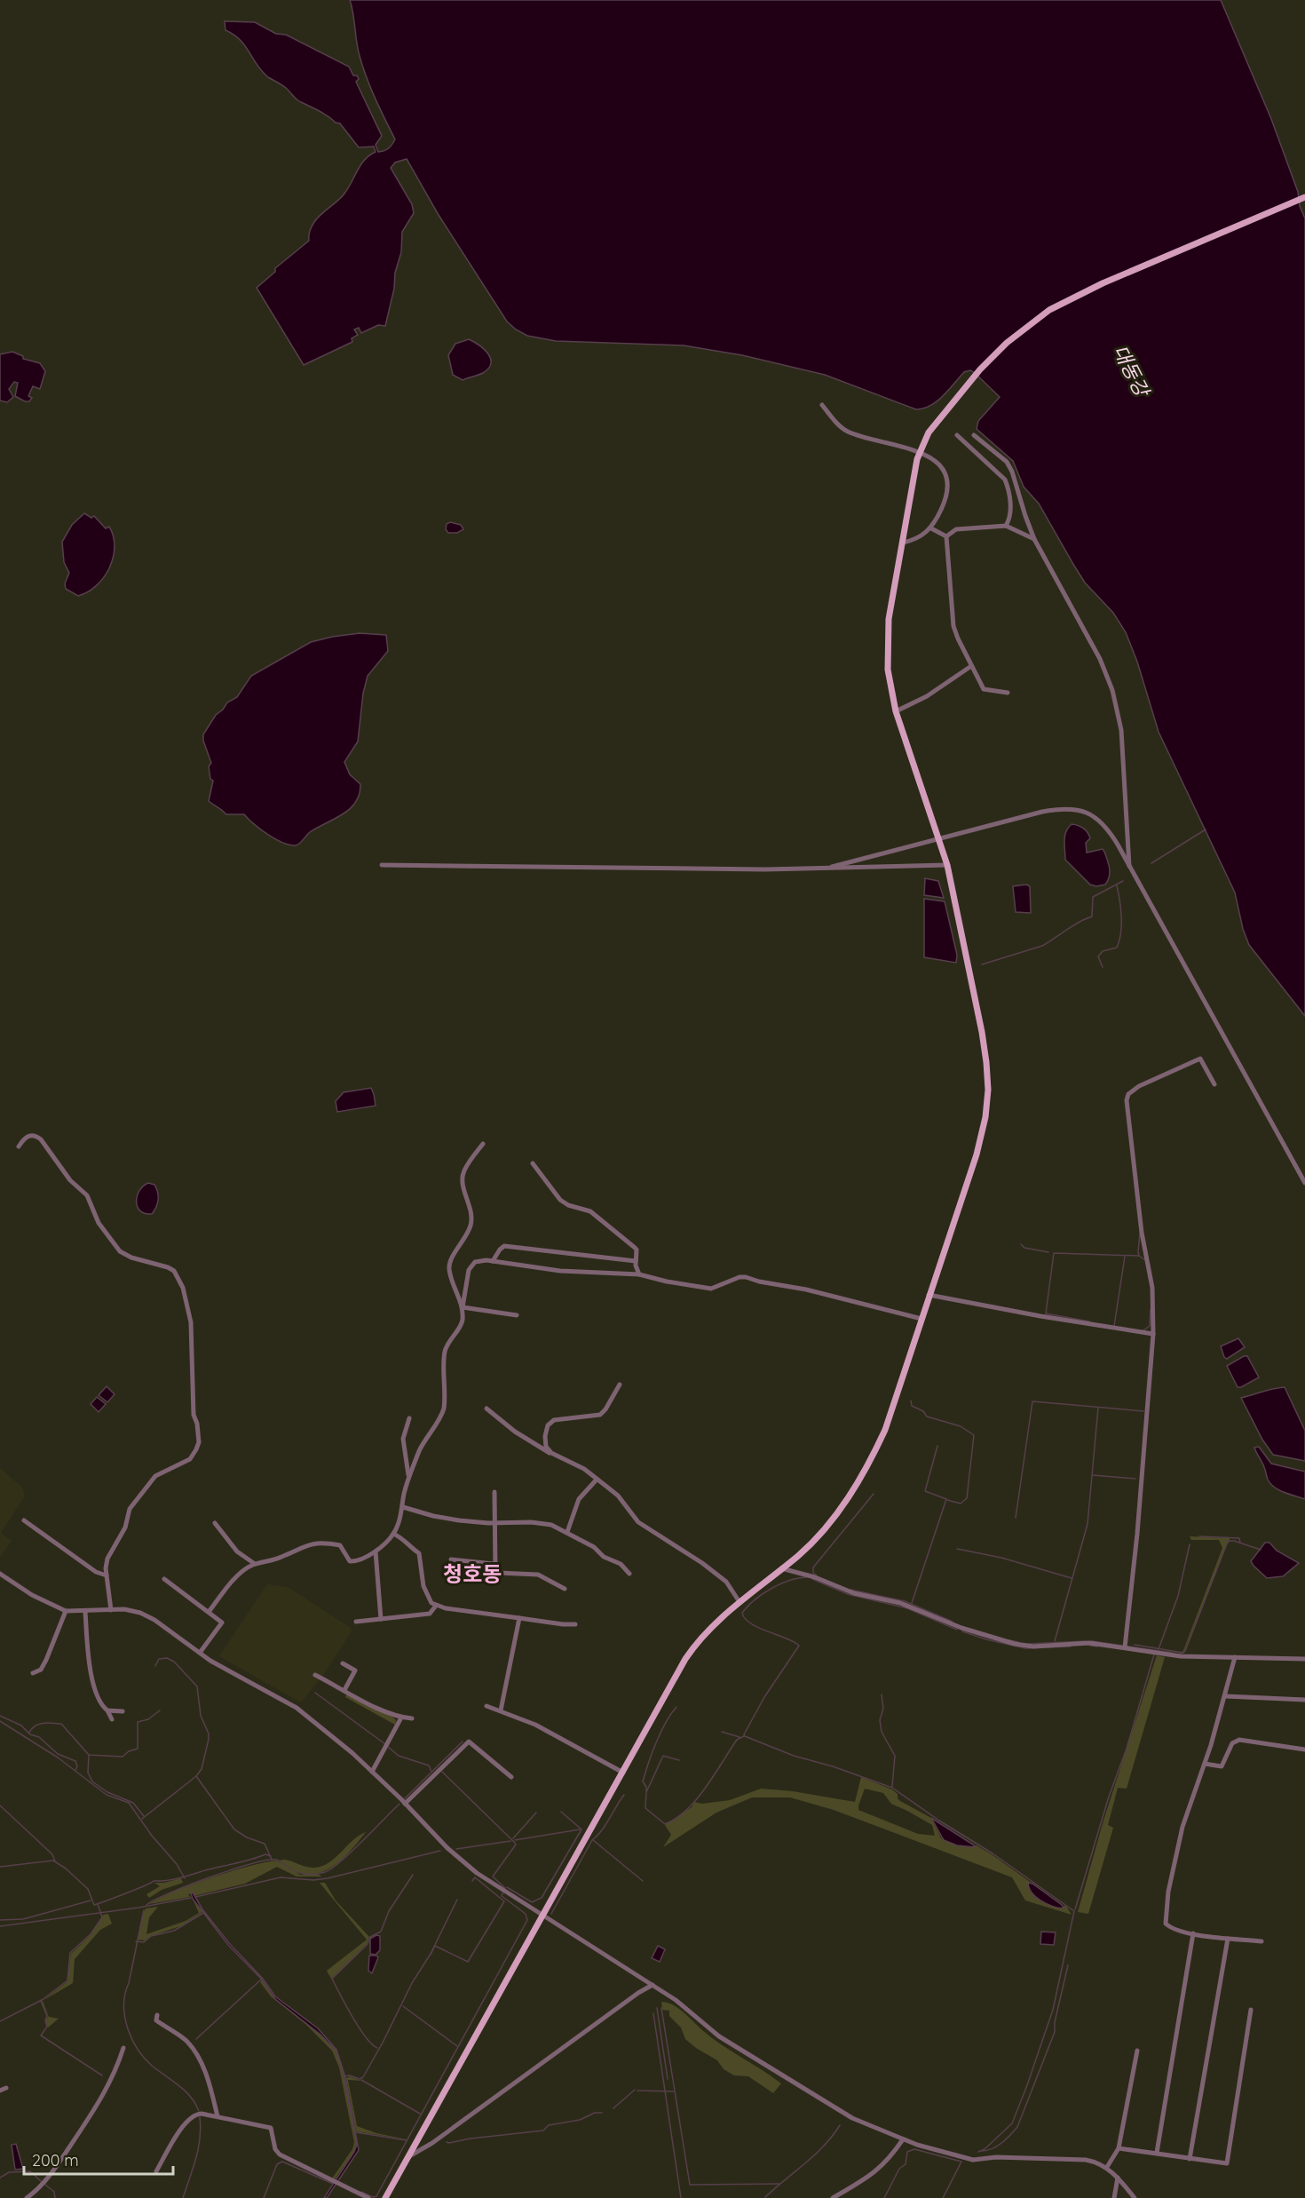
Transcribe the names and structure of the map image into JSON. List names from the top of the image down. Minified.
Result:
{"districts":["청호동"],"water":["대동강"],"scale_bar":"200 m"}
